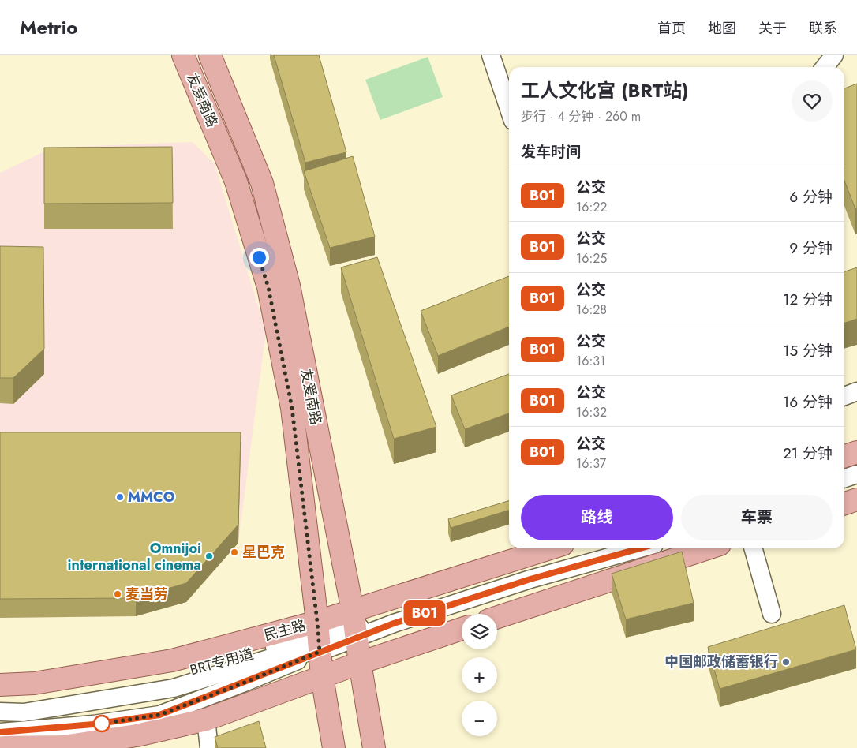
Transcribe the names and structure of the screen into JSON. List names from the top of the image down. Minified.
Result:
{"streets":{"main road":["友爱南路","民主路"],"street":["BRT专用道"]},"crossings":[["友爱南路","民主路"],["友爱南路","BRT专用道"],["民主路","BRT专用道"]],"places":["MMCO","星巴克","Omnijoi international cinema","麦当劳","中国邮政储蓄银行"],"lines":["bus line B01"],"page":{"header":"Metrio","nav":["首页","地图","关于","联系"],"on_map":"B01","heading":[["工人文化宫 (BRT站)","步行 · 4 分钟 · 260 m"],"发车时间"],"list":[{"mark":"B01","name":"公交","note":"16:22","value":"6 分钟"},{"mark":"B01","name":"公交","note":"16:25","value":"9 分钟"},{"mark":"B01","name":"公交","note":"16:28","value":"12 分钟"},{"mark":"B01","name":"公交","note":"16:31","value":"15 分钟"},{"mark":"B01","name":"公交","note":"16:32","value":"16 分钟"},{"mark":"B01","name":"公交","note":"16:37","value":"21 分钟"}],"buttons":["路线","车票"],"map_buttons":["+","−"]}}
